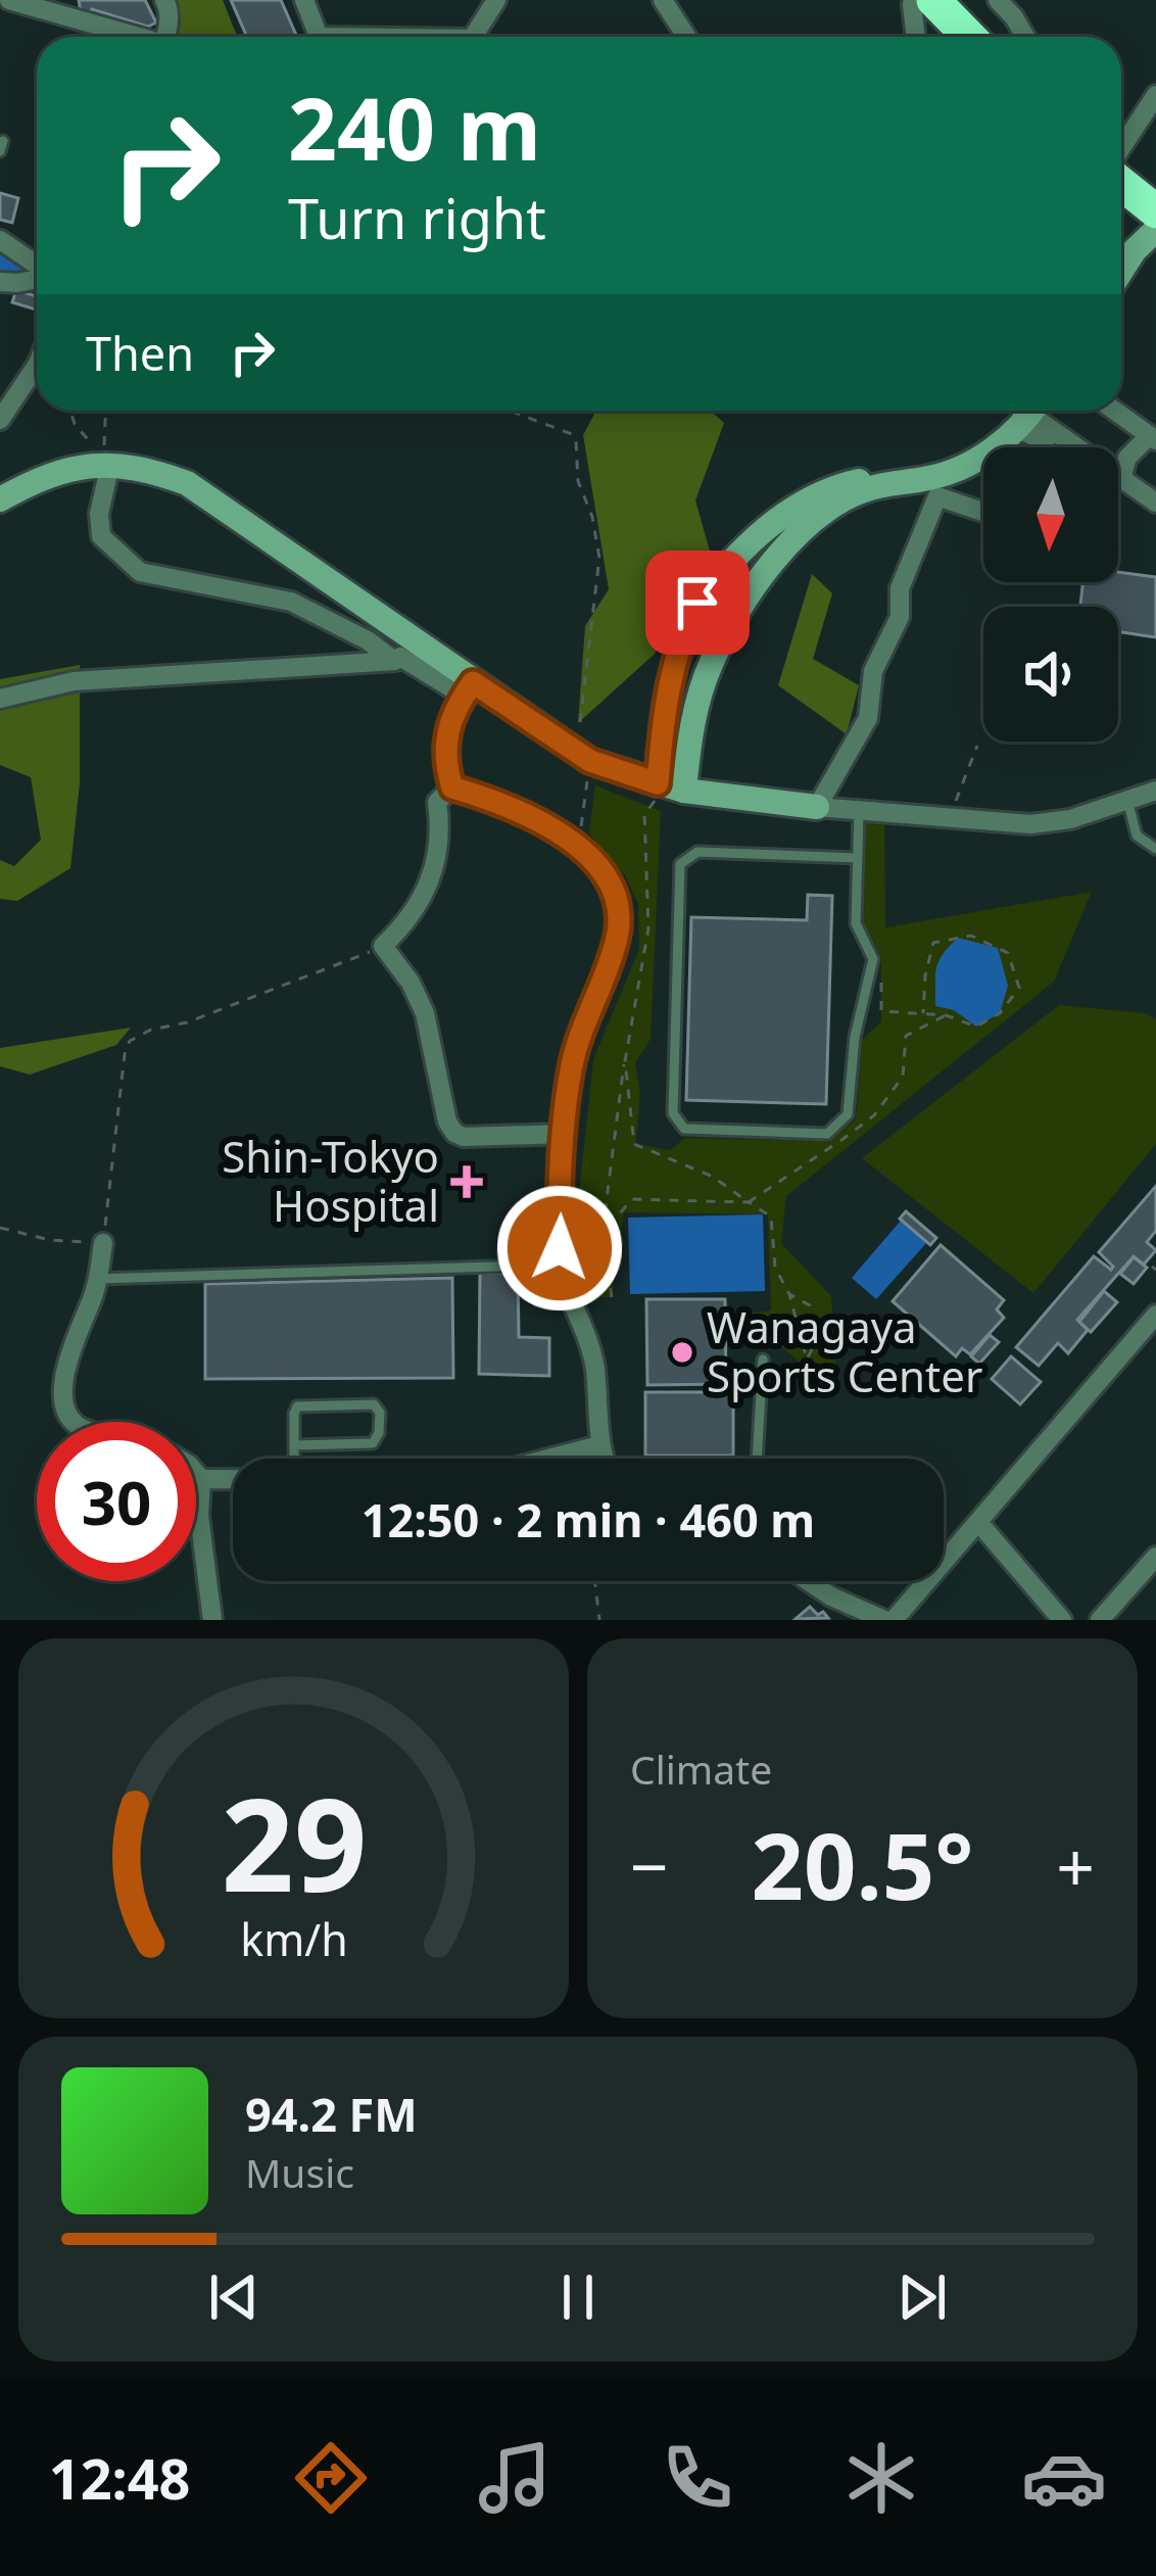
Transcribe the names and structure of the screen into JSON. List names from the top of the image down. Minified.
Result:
{"places":{"health":["Shin-Tokyo Hospital"],"other":["Wanagaya Sports Center"]},"north":"bottom","page":{"turn":["240 m","Turn right"],"then":"Then","limit":"30","trip":"12:50 · 2 min · 460 m","tile":"Climate","heat":["−","20.5°","+"],"song":["94.2 FM","Music"],"tabs":"12:48","gauge":["29","km/h"]}}
